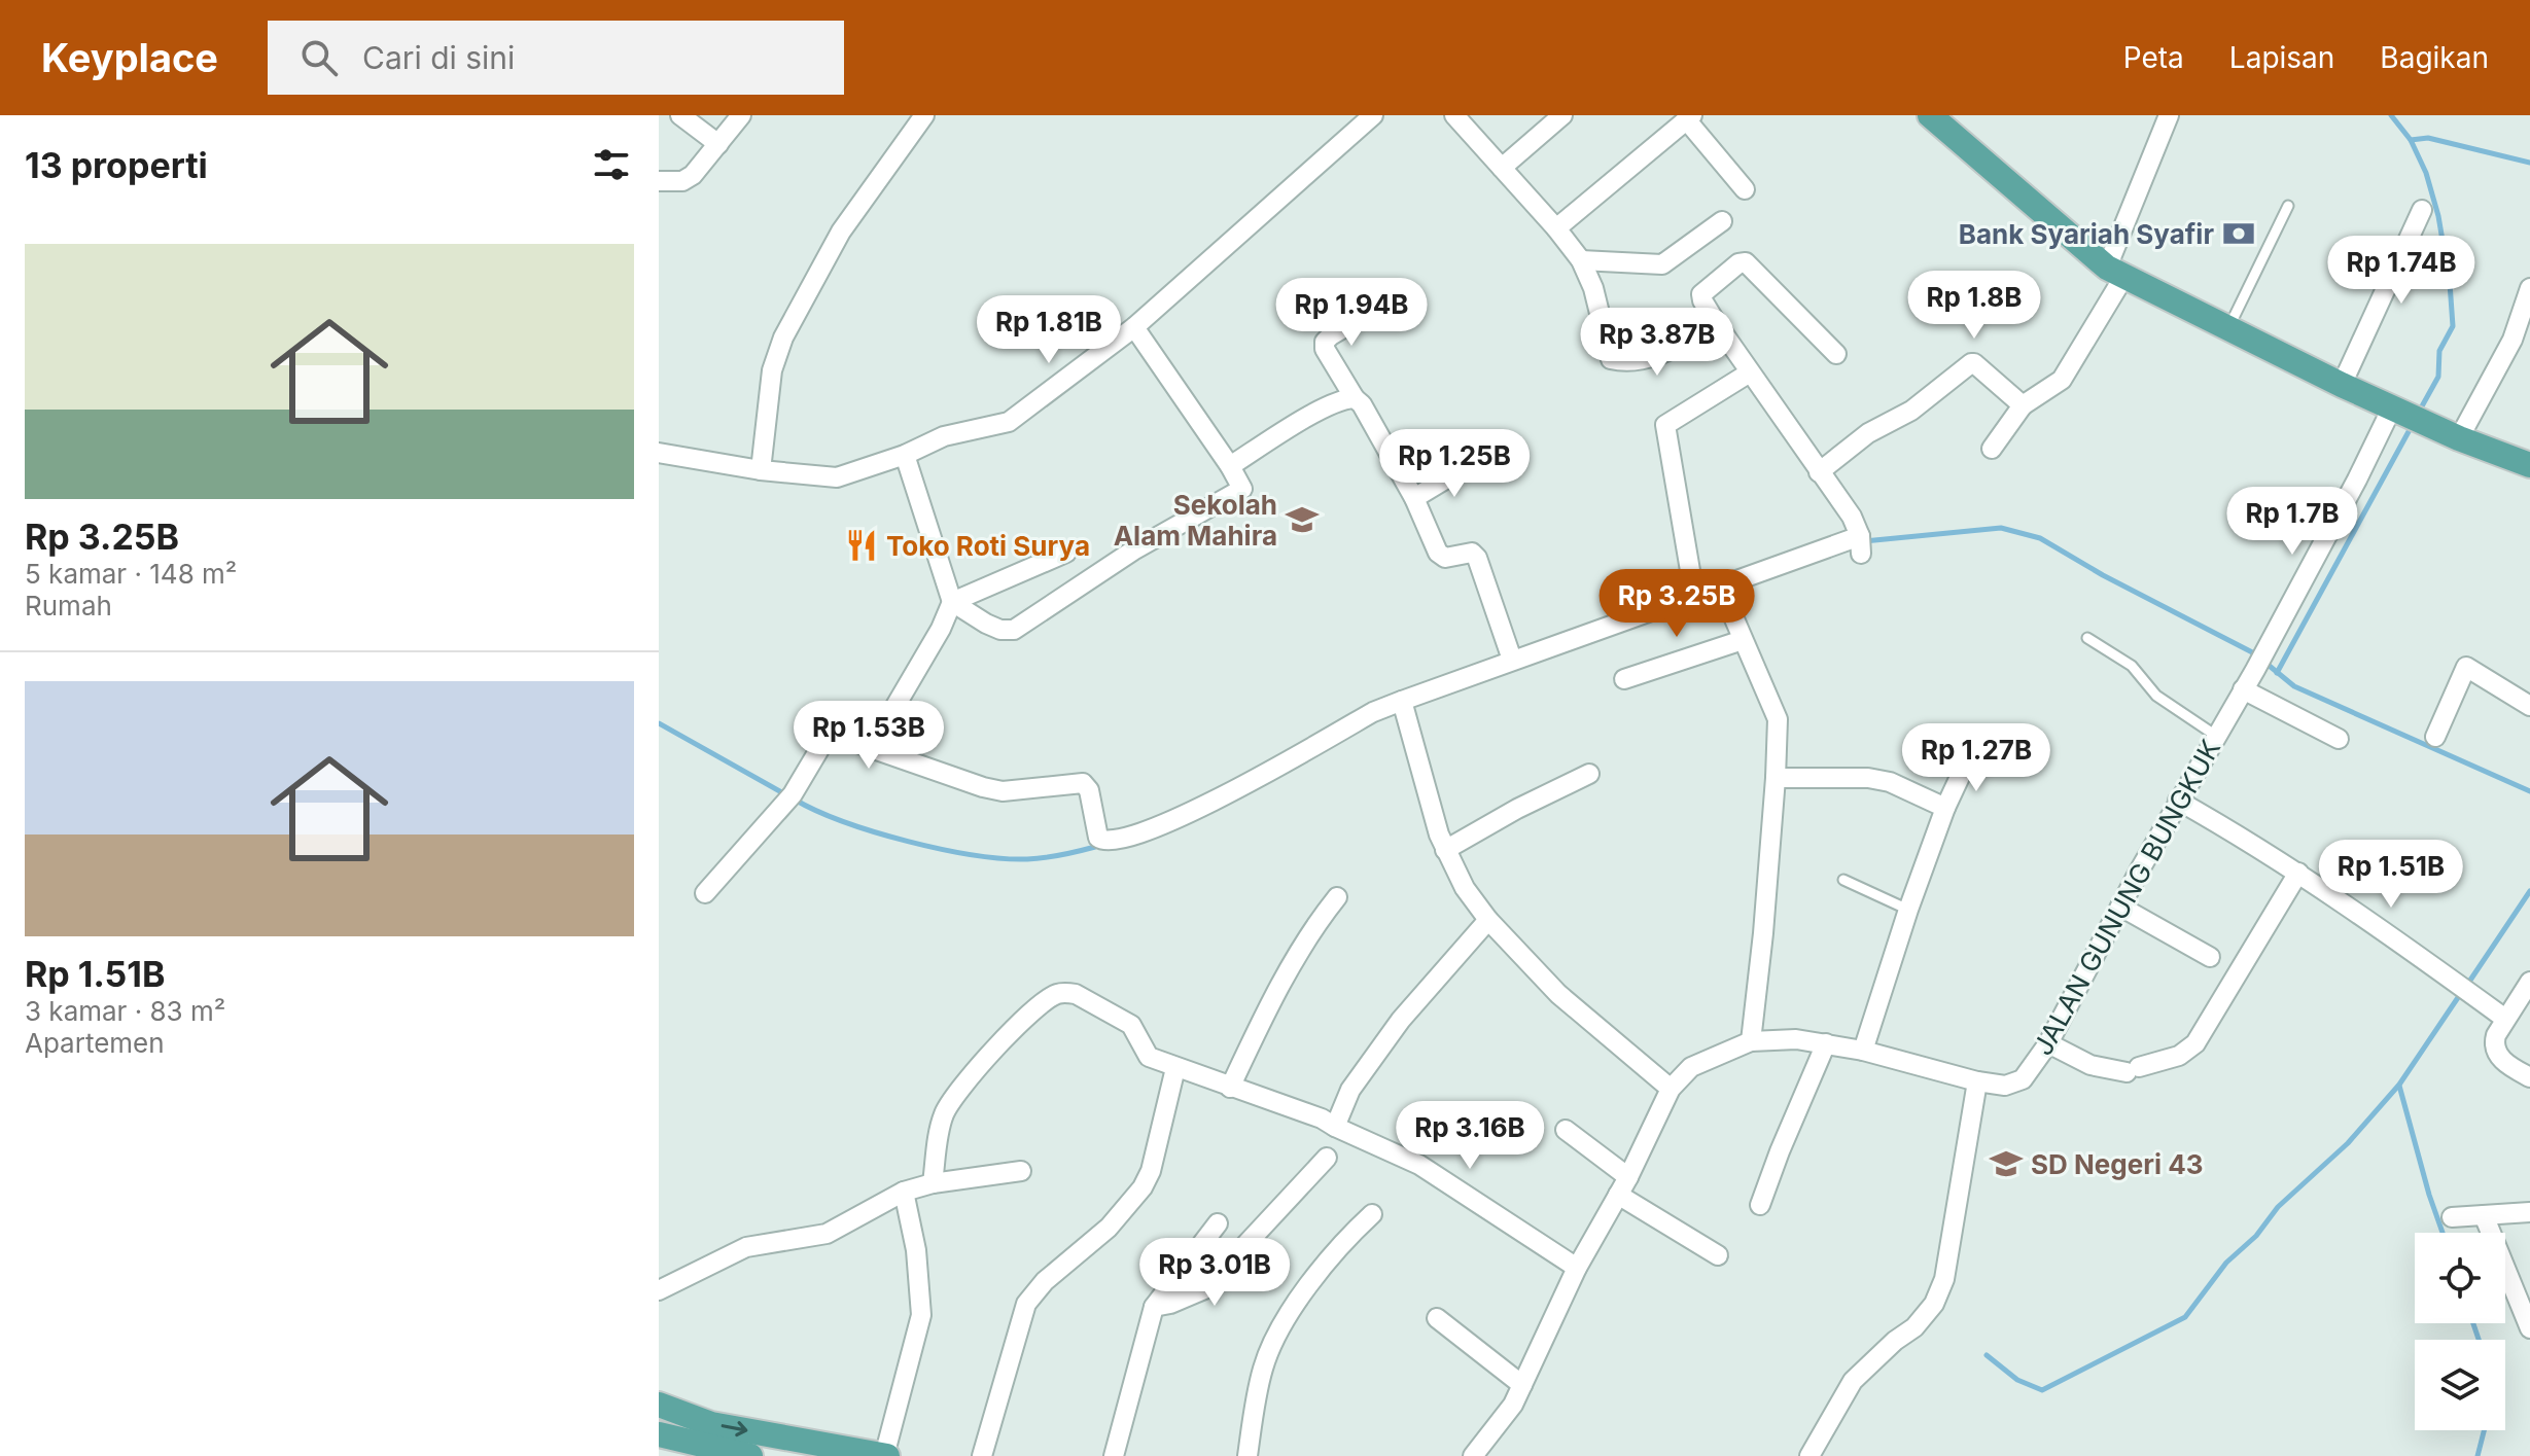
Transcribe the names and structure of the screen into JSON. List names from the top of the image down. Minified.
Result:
{"streets":{"street":["JALAN GUNUNG BUNGKUK"]},"places":{"bank":["Bank Syariah Syafir"],"school or university":["Sekolah Alam Mahira","SD Negeri 43"],"restaurant":["Toko Roti Surya"]},"page":{"header":"Keyplace","search":"Cari di sini","nav":["Peta","Lapisan","Bagikan"],"heading":"13 properti","list":[{"name":"Rp 3.25B","note":"5 kamar · 148 m² · Rumah"},{"name":"Rp 1.51B","note":"3 kamar · 83 m² · Apartemen"}],"price":["Rp 1.74B","Rp 1.8B","Rp 1.94B","Rp 1.81B","Rp 3.87B","Rp 1.25B","Rp 1.7B","Rp 3.25B","Rp 1.53B","Rp 1.27B","Rp 1.51B","Rp 3.16B","Rp 3.01B"]}}
